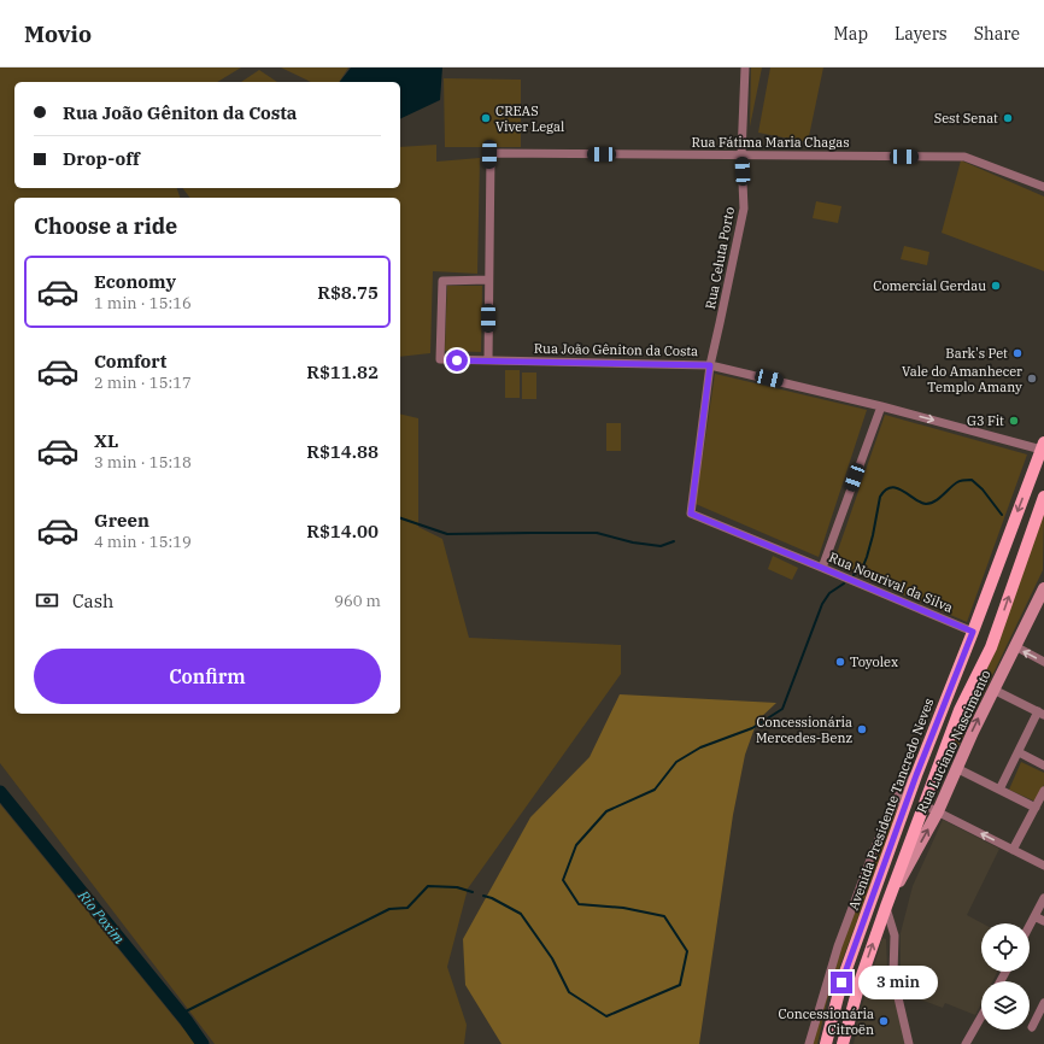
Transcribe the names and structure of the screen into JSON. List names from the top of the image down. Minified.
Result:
{"streets":{"main road":["Avenida Presidente Tancredo Neves"],"street":["Rua Fátima Maria Chagas","Rua Celuta Porto","Rua João Gêniton da Costa","Rua Nourival da Silva","Rua Luciano Nascimento"]},"crossings":[["Rua Fátima Maria Chagas","Rua Celuta Porto"],["Rua Fátima Maria Chagas","Rua João Gêniton da Costa"],["Rua Celuta Porto","Rua João Gêniton da Costa"],["Rua Celuta Porto","Rua Nourival da Silva"],["Rua João Gêniton da Costa","Avenida Presidente Tancredo Neves"],["Rua Nourival da Silva","Avenida Presidente Tancredo Neves"]],"water":["Rio Poxim"],"places":["CREAS Viver Legal","Sest Senat","Comercial Gerdau","Bark's Pet","Vale do Amanhecer Templo Amany","G3 Fit","Toyolex","Concessionária Mercedes-Benz","Concessionária Citroën"],"page":{"header":"Movio","nav":["Map","Layers","Share"],"banner":["Rua João Gêniton da Costa","Drop-off"],"heading":"Choose a ride","list":[{"name":"Economy","note":"1 min · 15:16","value":"R$8.75"},{"name":"Comfort","note":"2 min · 15:17","value":"R$11.82"},{"name":"XL","note":"3 min · 15:18","value":"R$14.88"},{"name":"Green","note":"4 min · 15:19","value":"R$14.00"}],"pay":["Cash","960 m"],"buttons":"Confirm","bubble":"3 min"}}
